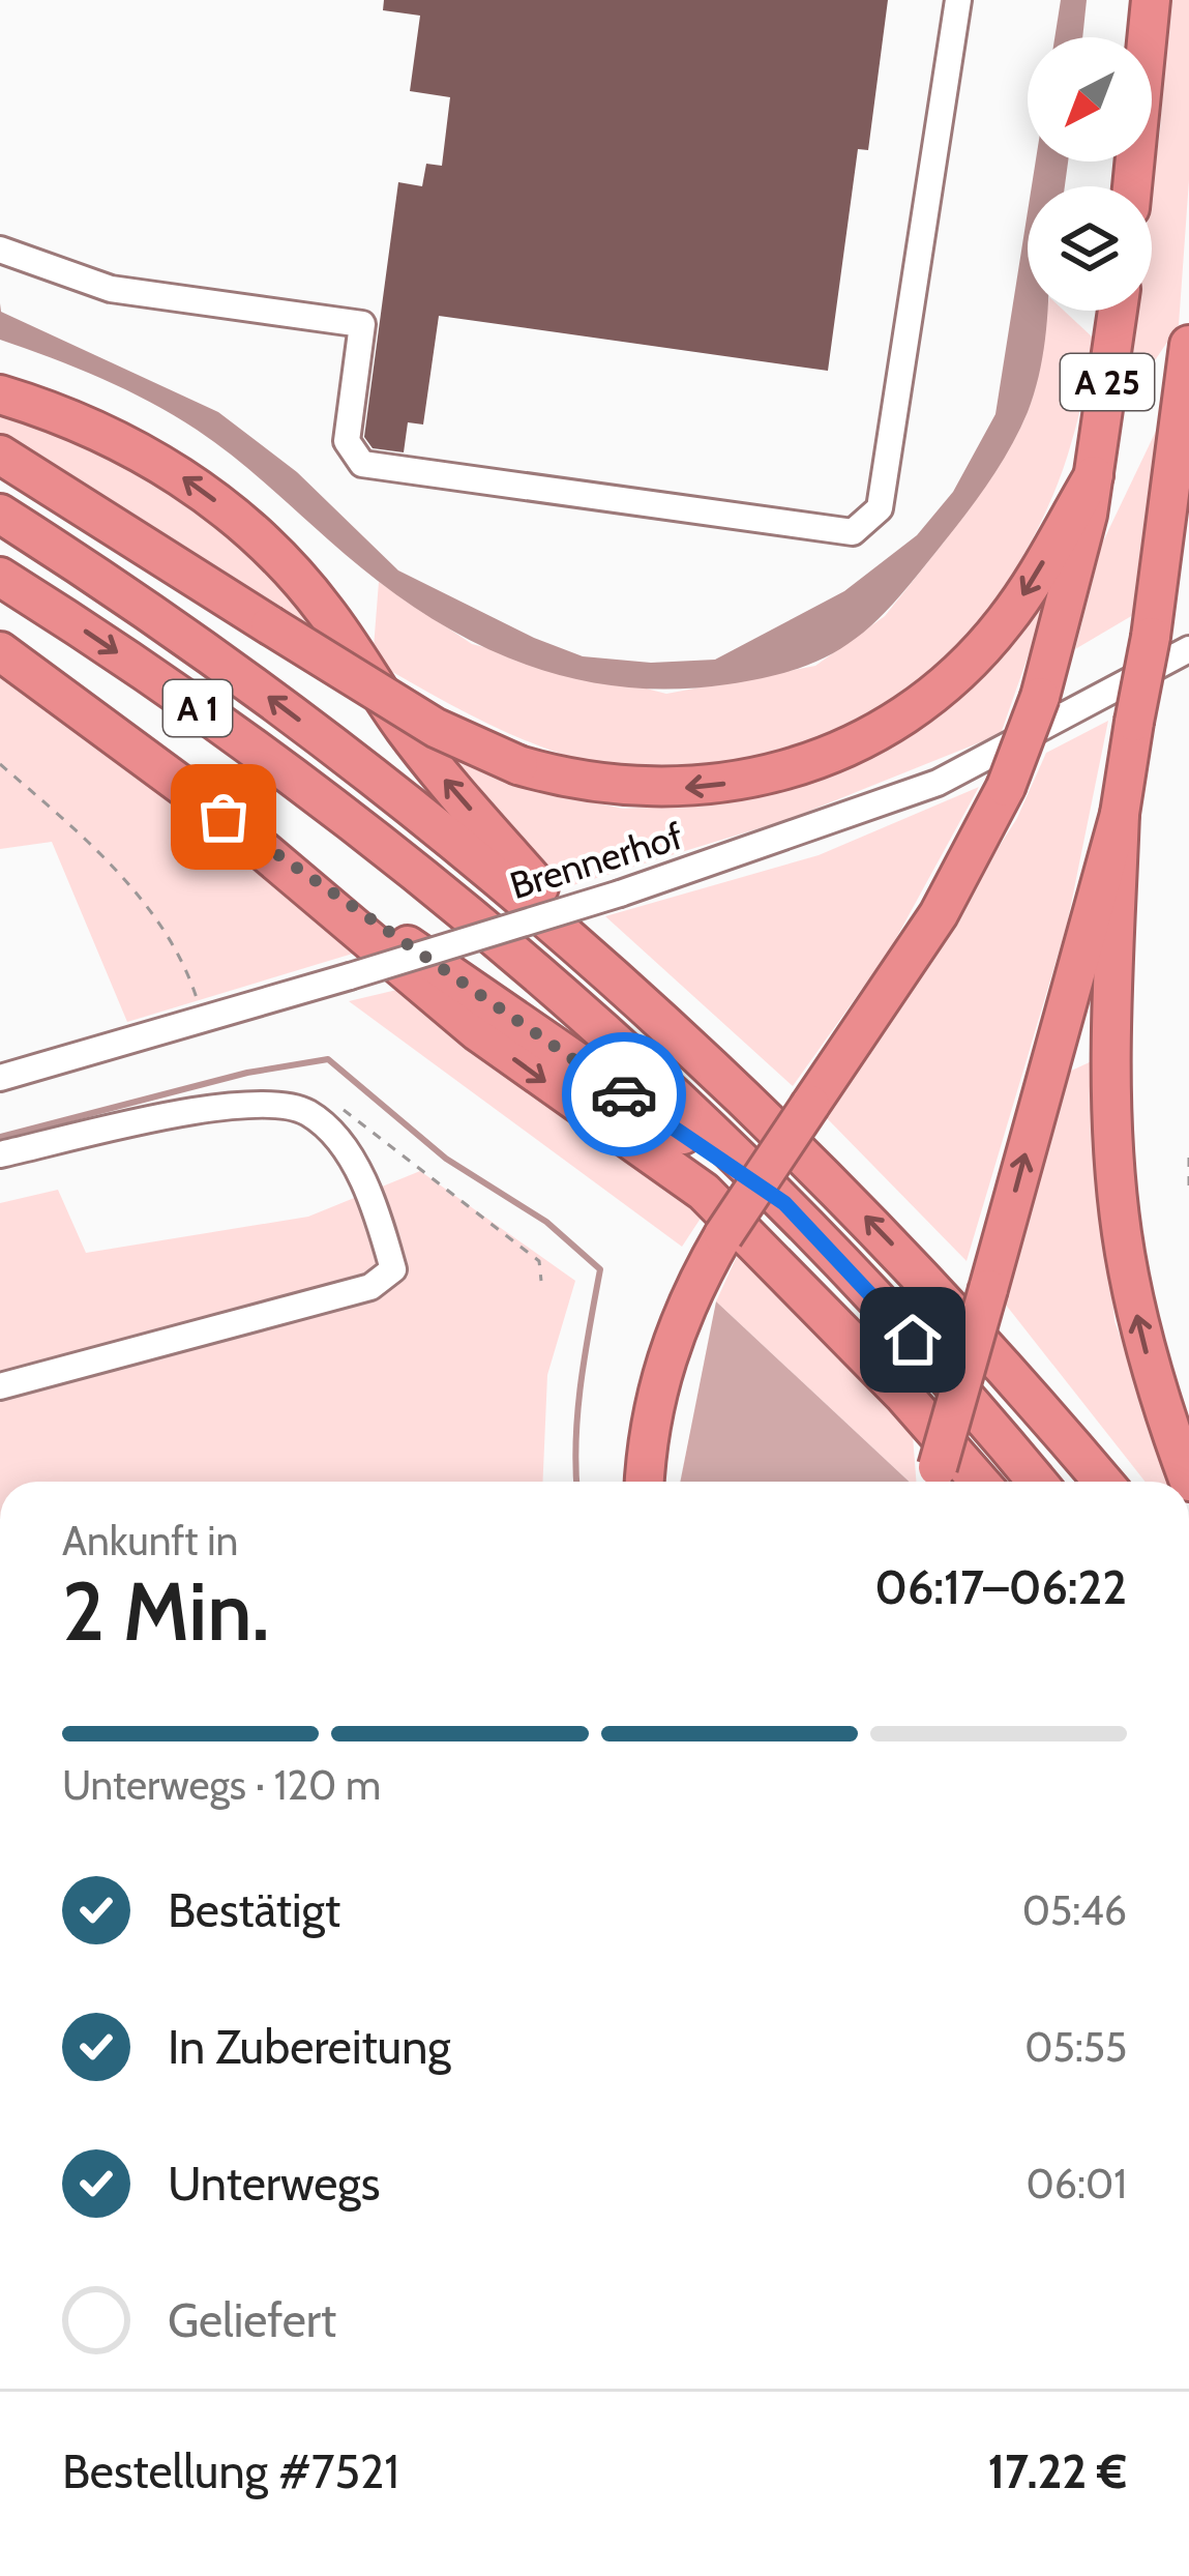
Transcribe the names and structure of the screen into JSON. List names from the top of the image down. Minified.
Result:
{"streets":{"highway":["A 25","A 1"],"street":["Brennerhof"]},"north":"bottom left","page":{"heading":["2 Min.","Ankunft in","06:17–06:22"],"panel":["Bestellung #7521","17.22 €"],"bar":"Unterwegs · 120 m","list":[["Bestätigt","05:46"],["In Zubereitung","05:55"],["Unterwegs","06:01"],"Geliefert"]}}
